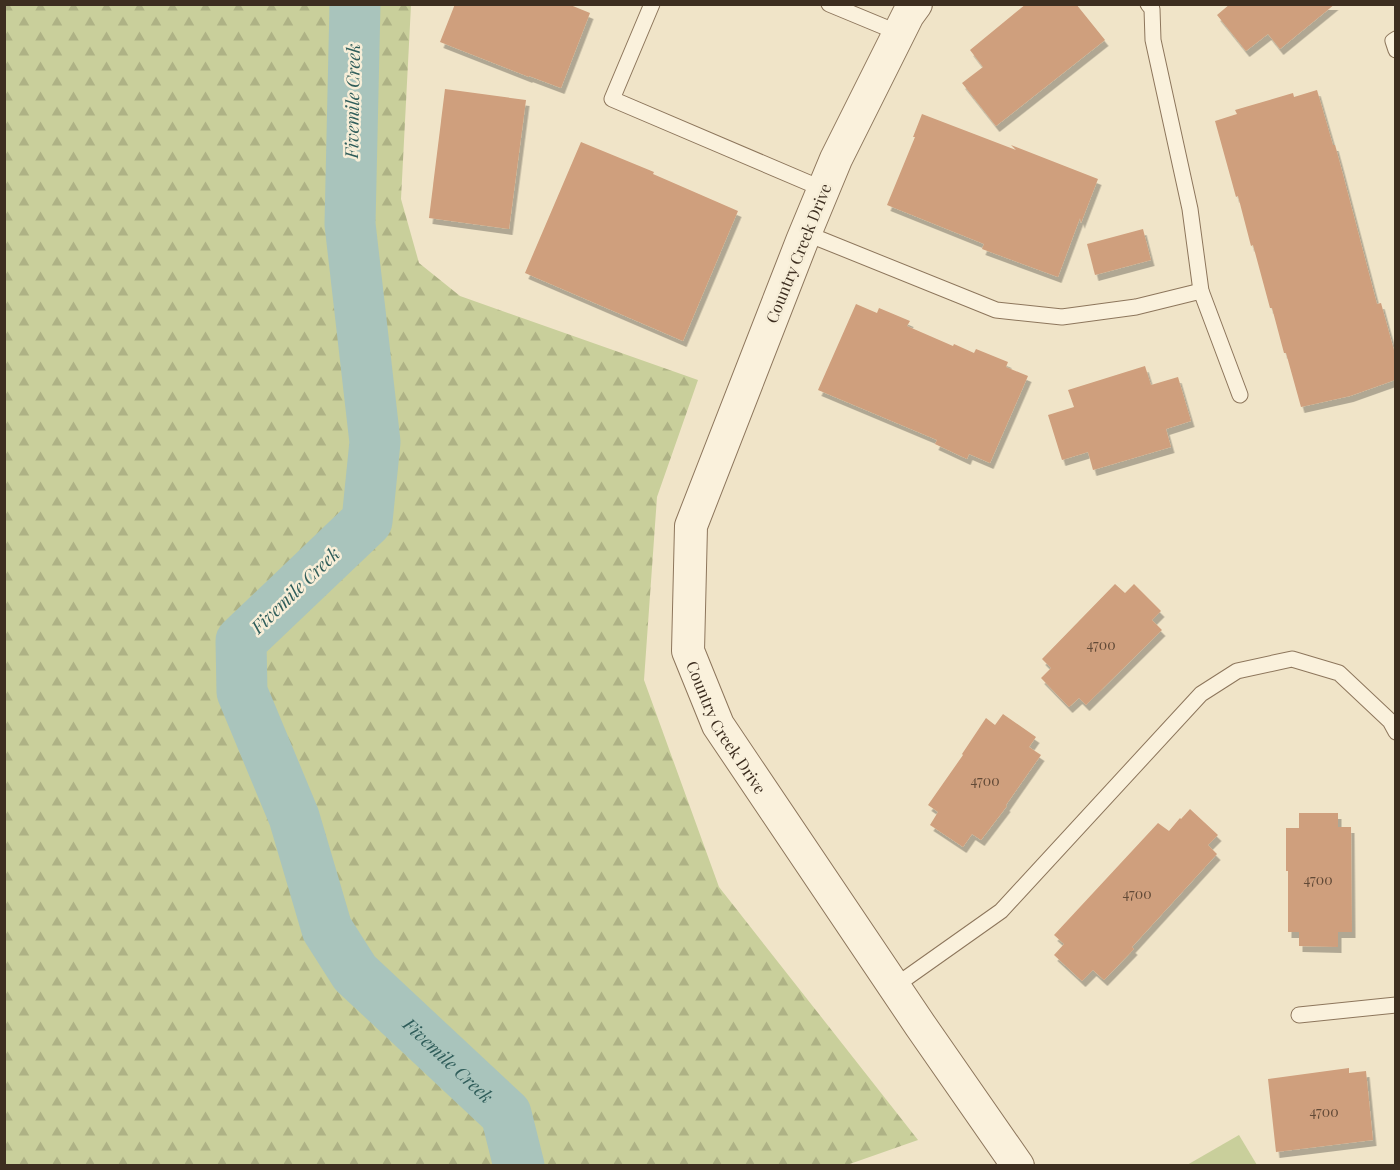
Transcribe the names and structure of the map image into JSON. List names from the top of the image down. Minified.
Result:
{"streets":{"street":["Country Creek Drive"]},"water":["Fivemile Creek"],"house_numbers":["4700","4700","4700","4700","4700"]}
